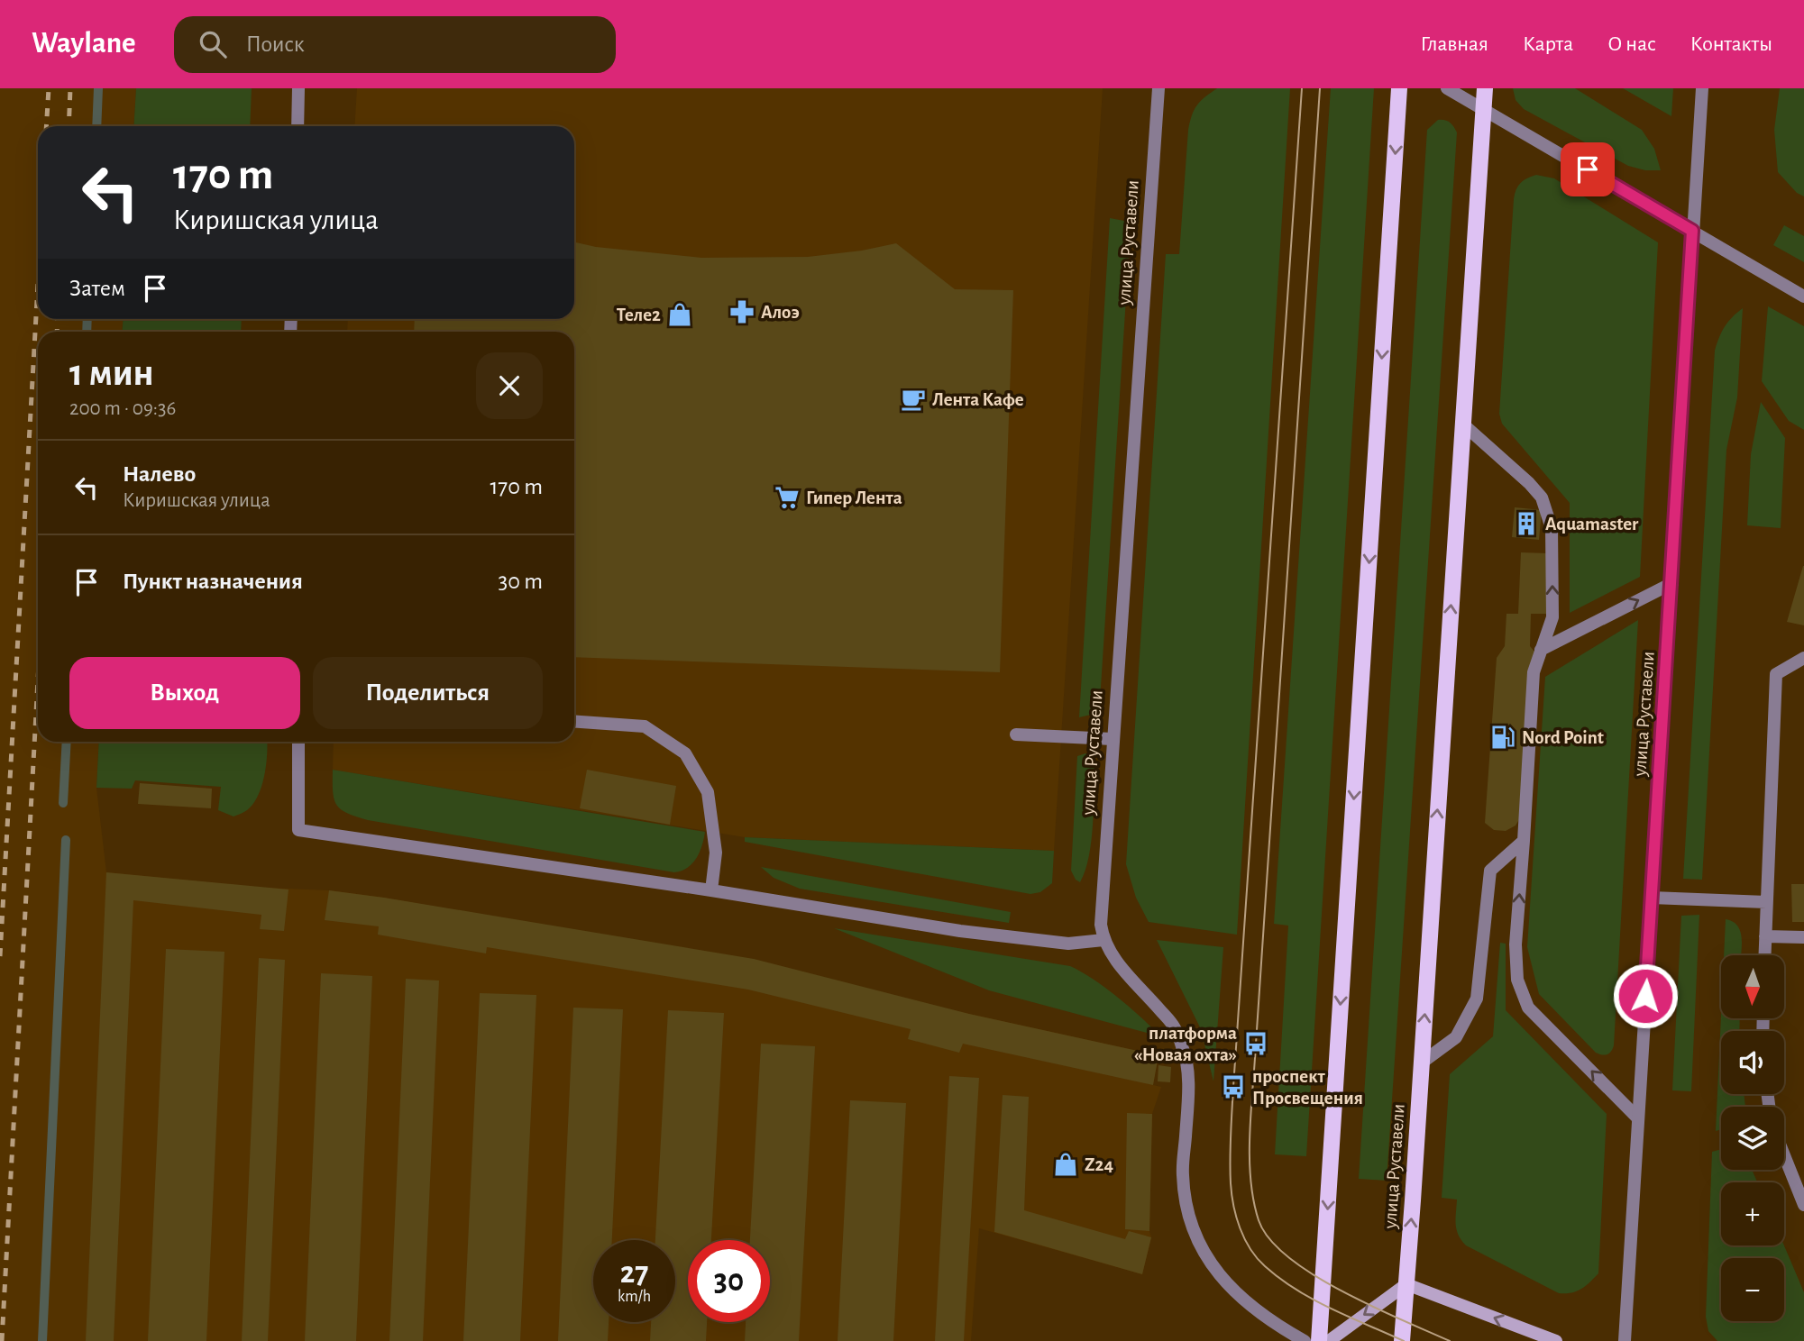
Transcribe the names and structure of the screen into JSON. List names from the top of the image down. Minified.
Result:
{"streets":{"main road":["улица Руставели"]},"places":{"pharmacy":["Алоэ"],"shop":["Теле2","Z24"],"cafe":["Лента Кафе"],"supermarket":["Гипер Лента"],"building":["Aquamaster"],"fuel station":["Nord Point"],"bus stop":["платформа «Новая охта»","проспект Просвещения"]},"north":"bottom","page":{"header":"Waylane","search":"Поиск","nav":["Главная","Карта","О нас","Контакты"],"turn":["170 m","Киришская улица"],"then":"Затем","heading":["1 мин","200 m · 09:36"],"list":[{"name":"Налево","note":"Киришская улица","value":"170 m"},{"name":"Пункт назначения","value":"30 m"}],"buttons":["Выход","Поделиться"],"map_buttons":["+","−"],"speed":"27 km/h","limit":"30"}}
